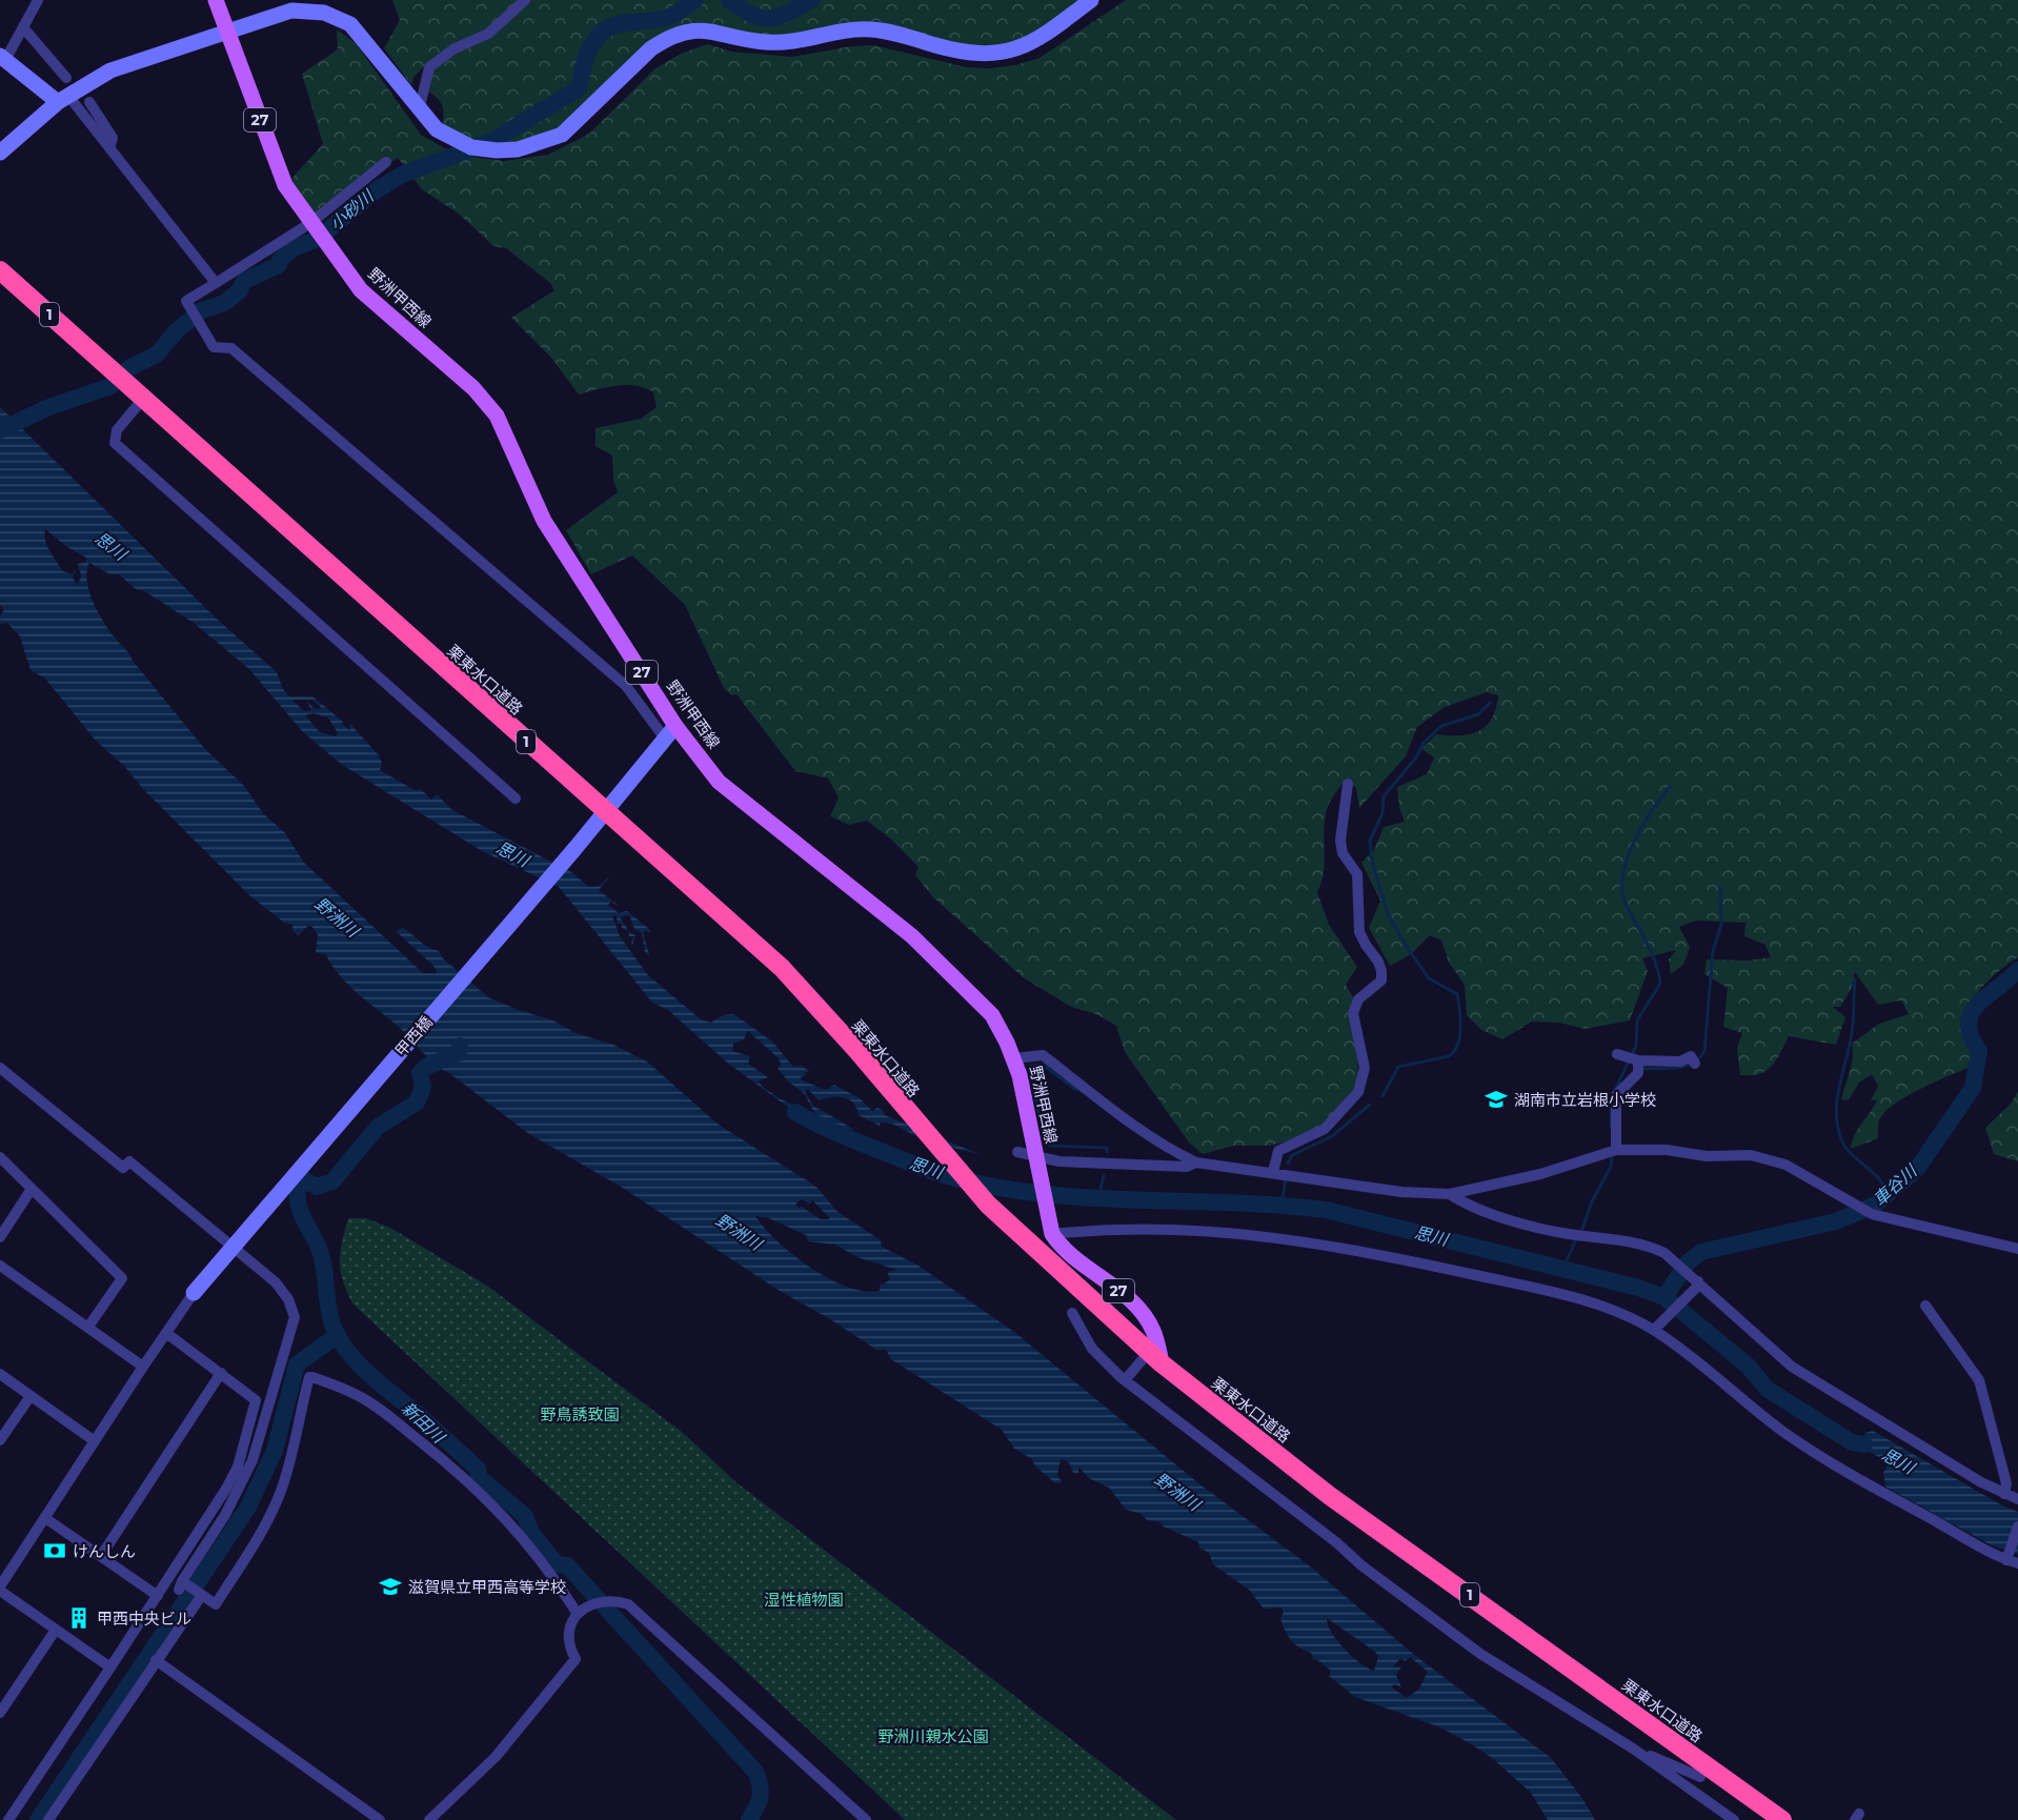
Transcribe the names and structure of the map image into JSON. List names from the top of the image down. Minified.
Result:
{"streets":{"highway":["1","栗東水口道路"],"main road":["27","野洲甲西線"],"street":["甲西橋"]},"crossings":[["野洲甲西線","栗東水口道路"],["野洲甲西線","甲西橋"],["栗東水口道路","甲西橋"]],"water":["小砂川","思川","野洲川","車谷川","新田川"],"parks":["野鳥誘致園","湿性植物園","野洲川親水公園"],"places":{"school or university":["湖南市立岩根小学校","滋賀県立甲西高等学校"],"bank":["けんしん"],"building":["甲西中央ビル"]}}
